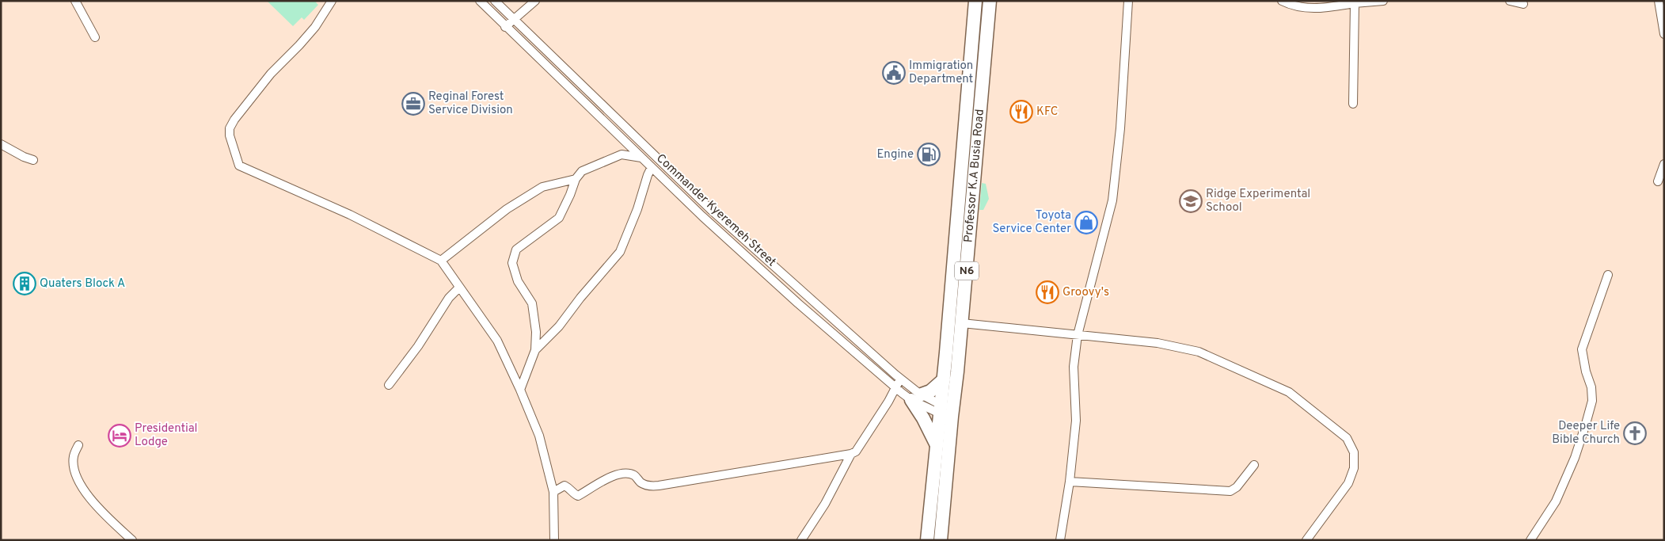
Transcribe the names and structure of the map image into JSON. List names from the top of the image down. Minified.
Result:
{"streets":{"main road":["Professor K.A Busia Road","N6"],"street":["Commander Kyeremeh Street"]},"crossings":[["Professor K.A Busia Road","Commander Kyeremeh Street"]],"places":{"public building":["Immigration Department"],"office":["Reginal Forest Service Division"],"restaurant":["KFC","Groovy's"],"fuel station":["Engine"],"school or university":["Ridge Experimental School"],"shop":["Toyota Service Center"],"building":["Quaters Block A"],"church":["Deeper Life Bible Church"],"hotel":["Presidential Lodge"]}}
